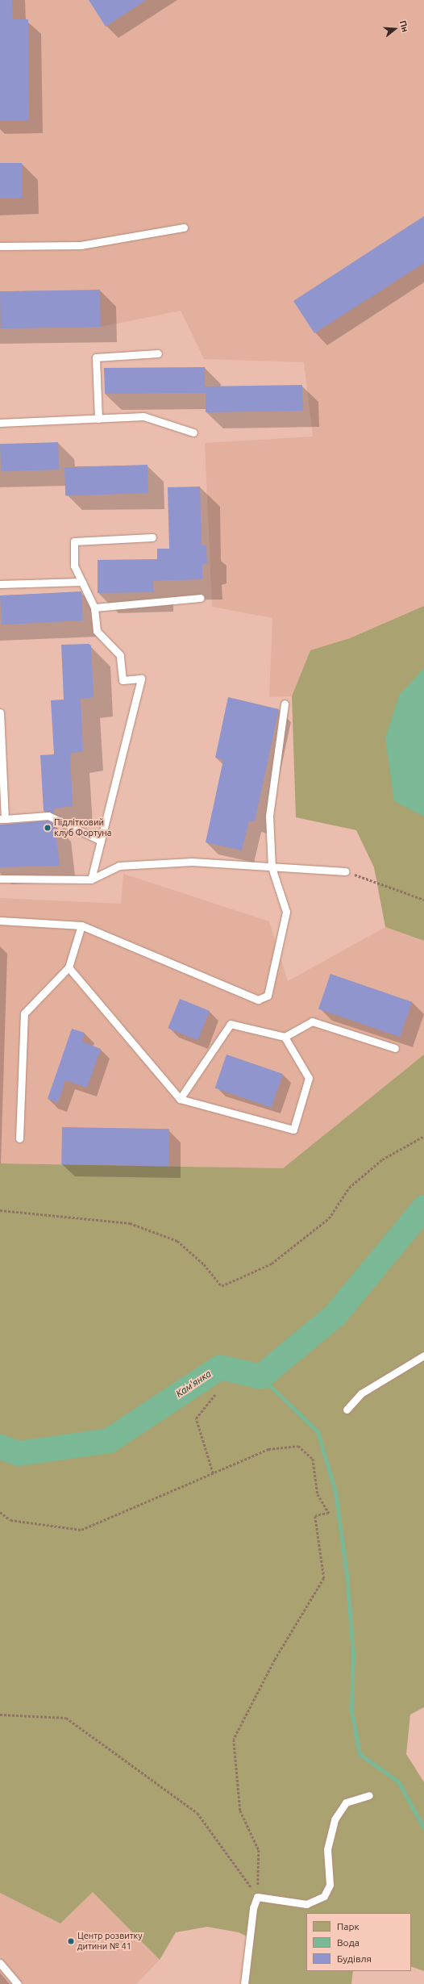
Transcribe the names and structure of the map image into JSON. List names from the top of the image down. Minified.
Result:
{"water":["Кам'янка"],"places":["Підлітковий клуб Фортуна","Центр розвитку дитини № 41"],"legend":["Парк","Вода","Будівля"],"north":"right"}
